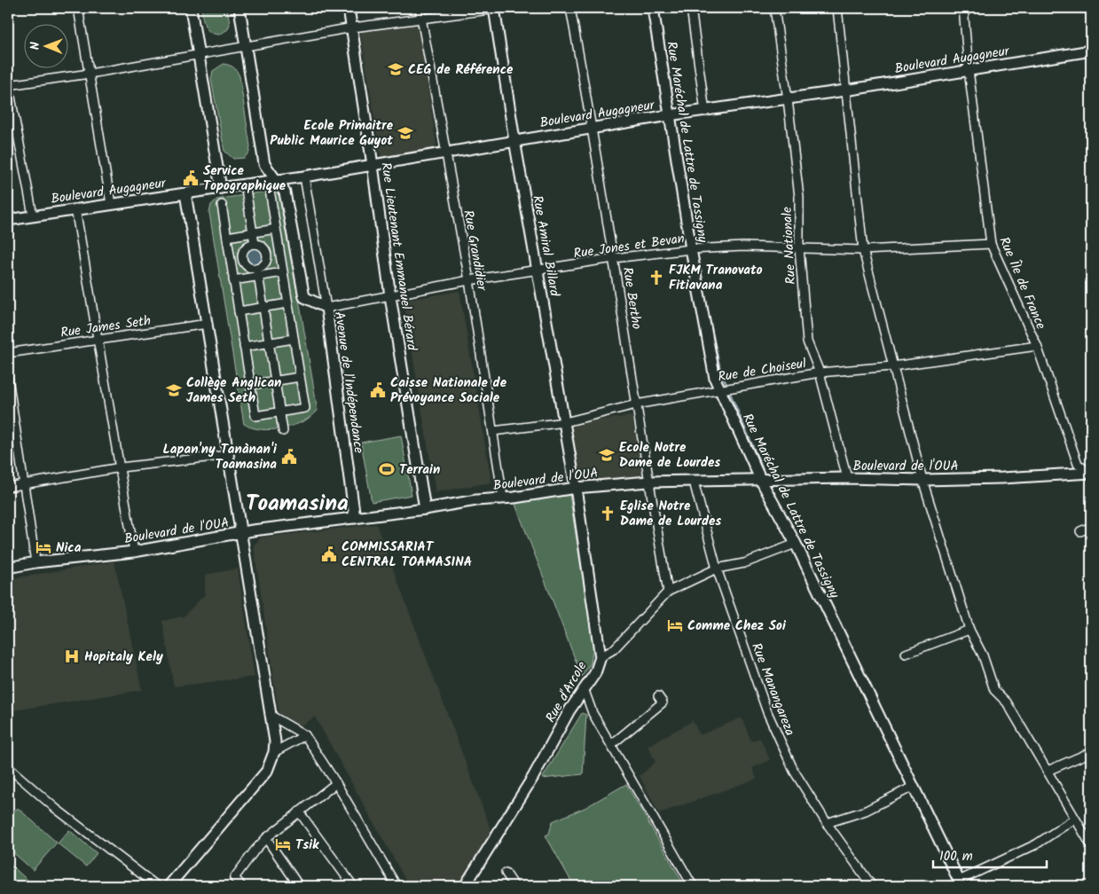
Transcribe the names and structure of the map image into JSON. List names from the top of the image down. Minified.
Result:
{"streets":{"street":["Boulevard Augagneur","Rue Maréchal de Lattre de Tassigny","Rue Amiral Billard","Rue Jones et Bevan","Rue Nationale","Rue Grandidier","Rue Lieutenant Emmanuel Bérard","Rue Île de France","Rue Bertho","Rue James Seth","Rue de Choiseul","Avenue de l'Indépendance","Boulevard de l'OUA","Rue Manangareza","Rue d'Arcole"]},"crossings":[["Boulevard Augagneur","Rue Maréchal de Lattre de Tassigny"],["Boulevard Augagneur","Rue Amiral Billard"],["Boulevard Augagneur","Rue Nationale"],["Boulevard Augagneur","Rue Grandidier"],["Boulevard Augagneur","Rue Lieutenant Emmanuel Bérard"],["Boulevard Augagneur","Rue Île de France"],["Boulevard Augagneur","Rue Bertho"],["Boulevard Augagneur","Avenue de l'Indépendance"],["Rue Maréchal de Lattre de Tassigny","Rue Jones et Bevan"],["Rue Maréchal de Lattre de Tassigny","Rue de Choiseul"],["Rue Maréchal de Lattre de Tassigny","Boulevard de l'OUA"],["Rue Amiral Billard","Rue Jones et Bevan"],["Rue Amiral Billard","Rue de Choiseul"],["Rue Amiral Billard","Boulevard de l'OUA"],["Rue Amiral Billard","Rue d'Arcole"],["Rue Jones et Bevan","Rue Nationale"],["Rue Jones et Bevan","Rue Grandidier"],["Rue Jones et Bevan","Rue Lieutenant Emmanuel Bérard"],["Rue Jones et Bevan","Rue Île de France"],["Rue Jones et Bevan","Rue Bertho"],["Rue Jones et Bevan","Avenue de l'Indépendance"],["Rue Nationale","Rue de Choiseul"],["Rue Nationale","Boulevard de l'OUA"],["Rue Grandidier","Rue de Choiseul"],["Rue Grandidier","Boulevard de l'OUA"],["Rue Lieutenant Emmanuel Bérard","Boulevard de l'OUA"],["Rue Île de France","Rue de Choiseul"],["Rue Île de France","Boulevard de l'OUA"],["Rue Bertho","Rue de Choiseul"],["Rue Bertho","Boulevard de l'OUA"],["Avenue de l'Indépendance","Boulevard de l'OUA"],["Boulevard de l'OUA","Rue Manangareza"],["Boulevard de l'OUA","Rue d'Arcole"]],"districts":["Toamasina"],"places":{"school or university":["CEG de Référence","Ecole Primaitre Public Maurice Guyot","Collège Anglican James Seth","Ecole Notre Dame de Lourdes"],"public building":["Service Topographique","Caisse Nationale de Prévoyance Sociale","Lapan'ny Tanànan'i Toamasina","COMMISSARIAT CENTRAL TOAMASINA"],"church":["FJKM Tranovato Fitiavana","Eglise Notre Dame de Lourdes"],"sports":["Terrain"],"hotel":["Nica","Comme Chez Soi","Tsik"],"hospital":["Hopitaly Kely"]},"scale_bar":"100 m","north":"left"}
